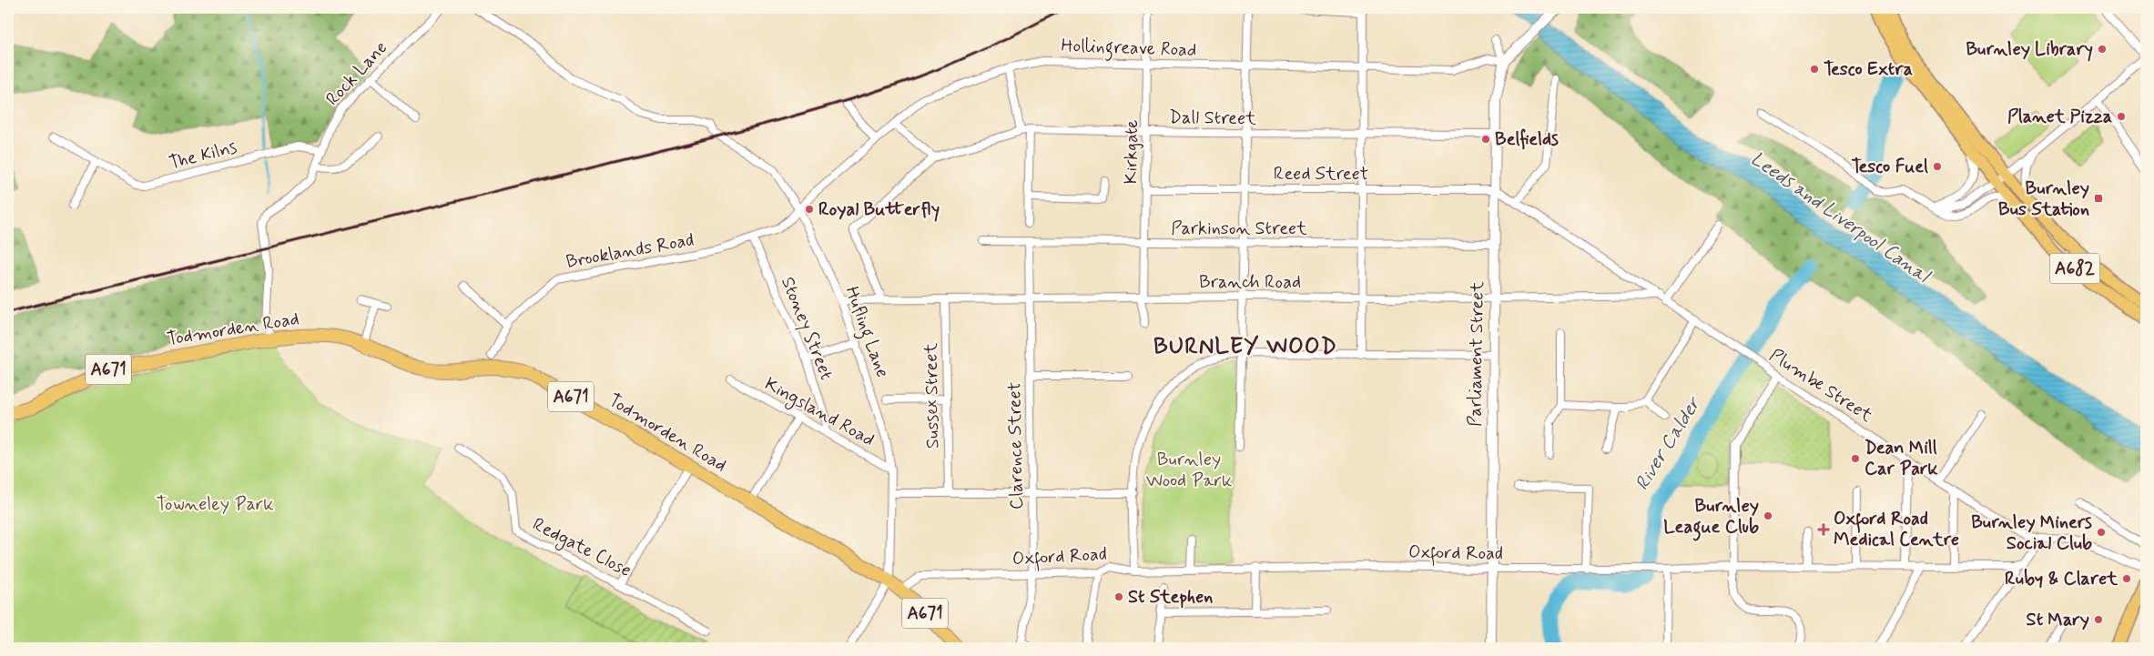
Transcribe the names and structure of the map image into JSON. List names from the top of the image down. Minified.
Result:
{"streets":{"highway":["Todmorden Road","A671"],"main road":["A682"],"street":["Hollingreave Road","Rock Lane","Dall Street","Kirkgate","The Kilns","Reed Street","Parkinson Street","Brooklands Road","Branch Road","Stoney Street","Hufling Lane","Parliament Street","Plumbe Street","Sussex Street","Kingsland Road","Clarence Street","Redgate Close","Oxford Road"]},"crossings":[["Hollingreave Road","Kirkgate"],["Hollingreave Road","Brooklands Road"],["Hollingreave Road","Hufling Lane"],["Hollingreave Road","Parliament Street"],["Rock Lane","The Kilns"],["Rock Lane","Todmorden Road"],["Dall Street","Kirkgate"],["Dall Street","Parliament Street"],["Kirkgate","Reed Street"],["Kirkgate","Parkinson Street"],["Kirkgate","Branch Road"],["Reed Street","Parliament Street"],["Reed Street","Plumbe Street"],["Parkinson Street","Parliament Street"],["Parkinson Street","Clarence Street"],["Brooklands Road","Stoney Street"],["Brooklands Road","Hufling Lane"],["Branch Road","Hufling Lane"],["Branch Road","Parliament Street"],["Branch Road","Plumbe Street"],["Branch Road","Sussex Street"],["Branch Road","Clarence Street"],["Stoney Street","Kingsland Road"],["Todmorden Road","Hufling Lane"],["Todmorden Road","Oxford Road"],["Hufling Lane","Kingsland Road"],["Parliament Street","Plumbe Street"],["Parliament Street","Oxford Road"],["Clarence Street","Oxford Road"]],"districts":["BURNLEY WOOD"],"water":["Leeds and Liverpool Canal","River Calder"],"parks":["Burnley Wood Park","Towneley Park"],"places":{"other":["Burnley Library","Tesco Extra","Planet Pizza","Belfields","Tesco Fuel","Royal Butterfly","Dean Mill Car Park","Burnley League Club","Burnley Miners Social Club","Ruby & Claret","St Stephen","St Mary"],"transit":["Burnley Bus Station"],"health":["Oxford Road Medical Centre"]}}
